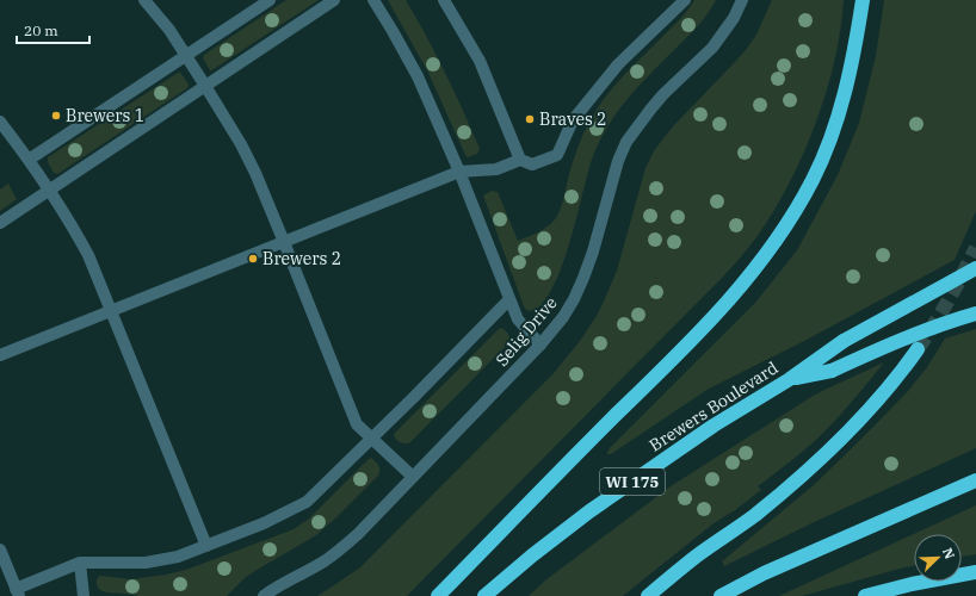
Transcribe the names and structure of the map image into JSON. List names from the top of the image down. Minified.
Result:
{"streets":{"highway":["Brewers Boulevard","WI 175"],"street":["Selig Drive"]},"places":["Brewers 1","Braves 2","Brewers 2"],"scale_bar":"20 m","north":"top right"}
